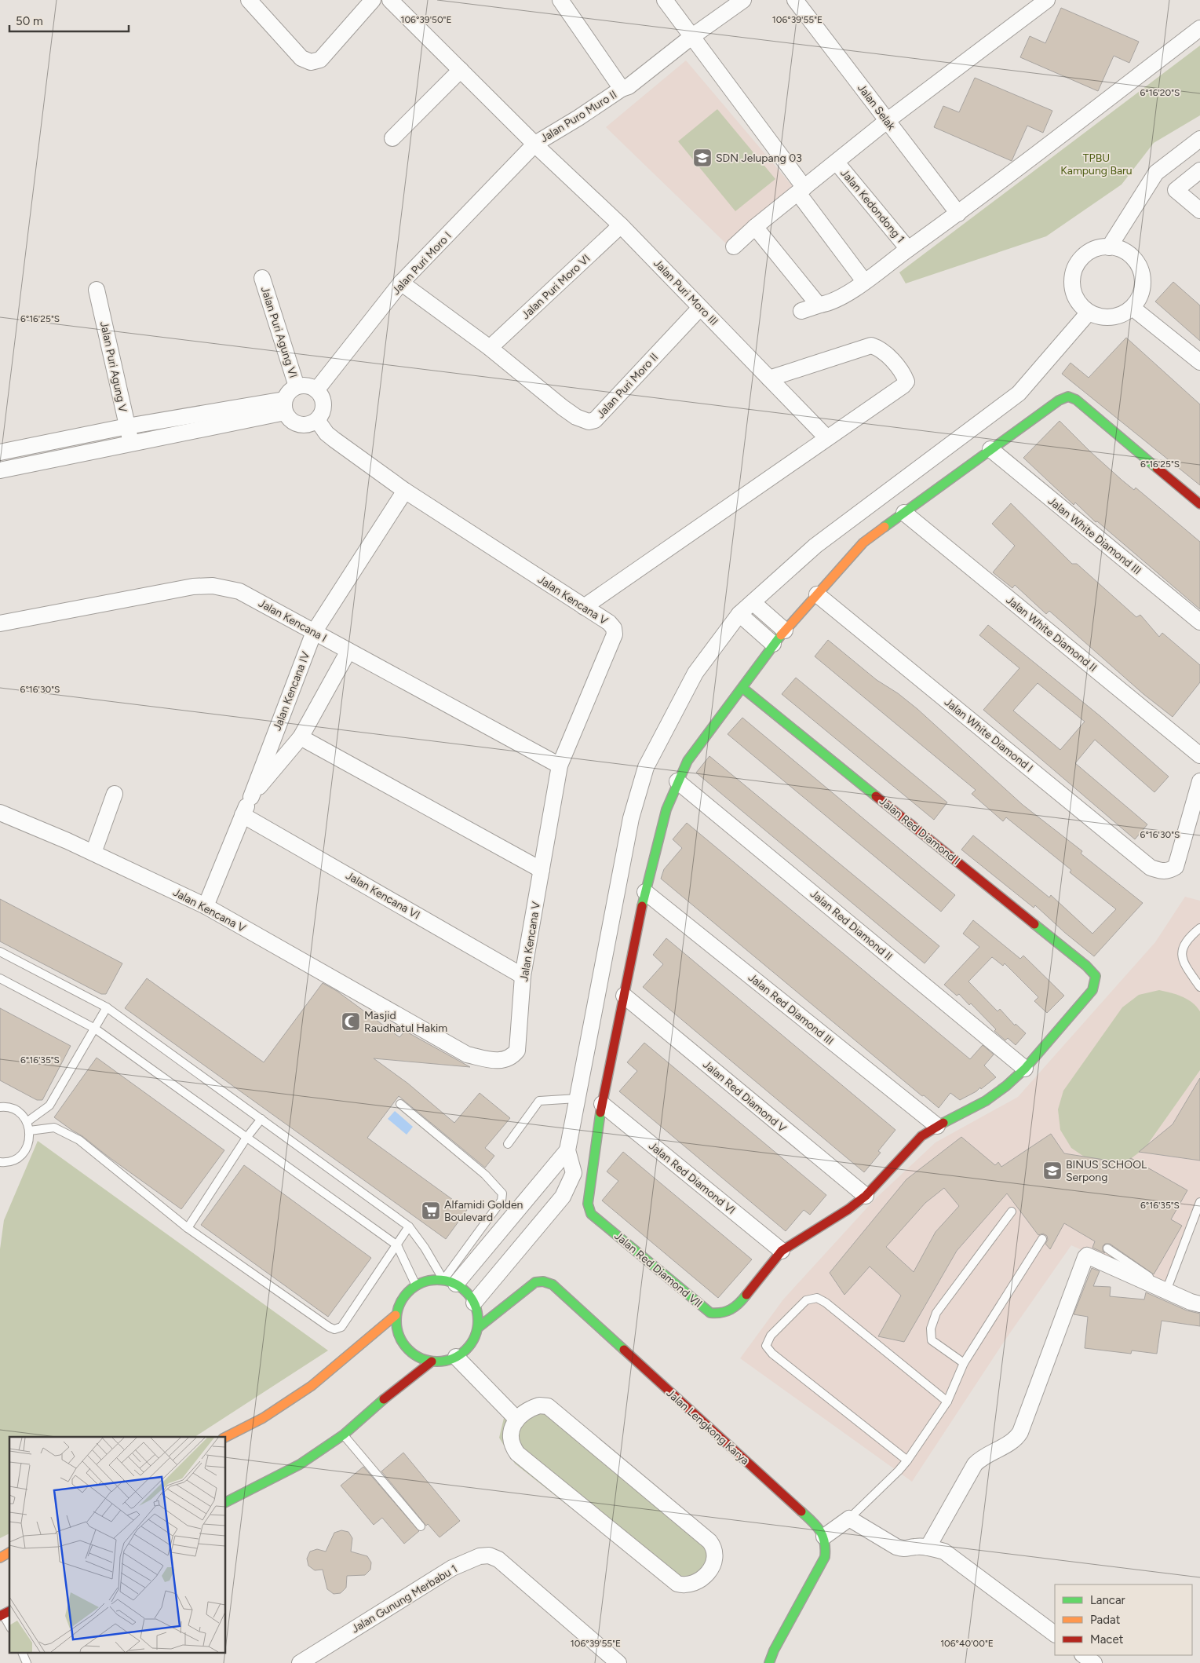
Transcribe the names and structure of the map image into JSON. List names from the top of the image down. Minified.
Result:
{"streets":{"street":["Jalan Selak","Jalan Puro Muro II","Jalan Kedondong 1","Jalan Puri Moro I","Jalan Puri Moro VI","Jalan Puri Moro III","Jalan Puri Agung VI","Jalan Puri Agung V","Jalan Puri Moro II","Jalan White Diamond III","Jalan Kencana V","Jalan Kencana I","Jalan White Diamond II","Jalan Kencana IV","Jalan White Diamond I","Jalan Red Diamond I","Jalan Kencana VI","Jalan Red Diamond II","Jalan Red Diamond III","Jalan Red Diamond V","Jalan Red Diamond VI","Jalan Red Diamond VII","Jalan Lengkong Karya","Jalan Gunung Merbabu 1"]},"crossings":[["Jalan Puro Muro II","Jalan Puri Moro I"],["Jalan Puro Muro II","Jalan Puri Moro III"],["Jalan Puri Moro I","Jalan Puri Moro III"],["Jalan Puri Moro I","Jalan Puri Agung VI"],["Jalan Puri Moro I","Jalan Kencana V"],["Jalan Puri Moro VI","Jalan Puri Moro III"],["Jalan Puri Moro VI","Jalan Puri Moro II"],["Jalan Puri Moro III","Jalan Puri Moro II"],["Jalan Puri Agung VI","Jalan Kencana V"],["Jalan Kencana V","Jalan Kencana I"],["Jalan Kencana V","Jalan Kencana IV"],["Jalan Kencana V","Jalan Kencana VI"],["Jalan Kencana I","Jalan Kencana IV"],["Jalan Kencana IV","Jalan Kencana VI"],["Jalan Red Diamond I","Jalan Red Diamond II"],["Jalan Red Diamond VI","Jalan Red Diamond VII"]],"parks":["TPBU Kampung Baru"],"places":{"school or university":["SDN Jelupang 03","BINUS SCHOOL Serpong"],"mosque":["Masjid Raudhatul Hakim"],"supermarket":["Alfamidi Golden Boulevard"]},"legend":["Lancar","Padat","Macet"],"scale_bar":"50 m","coordinates":["106°39'50\"E","106°39'55\"E","6°16'20\"S","6°16'25\"S","6°16'30\"S","6°16'35\"S","106°40'00\"E"]}
